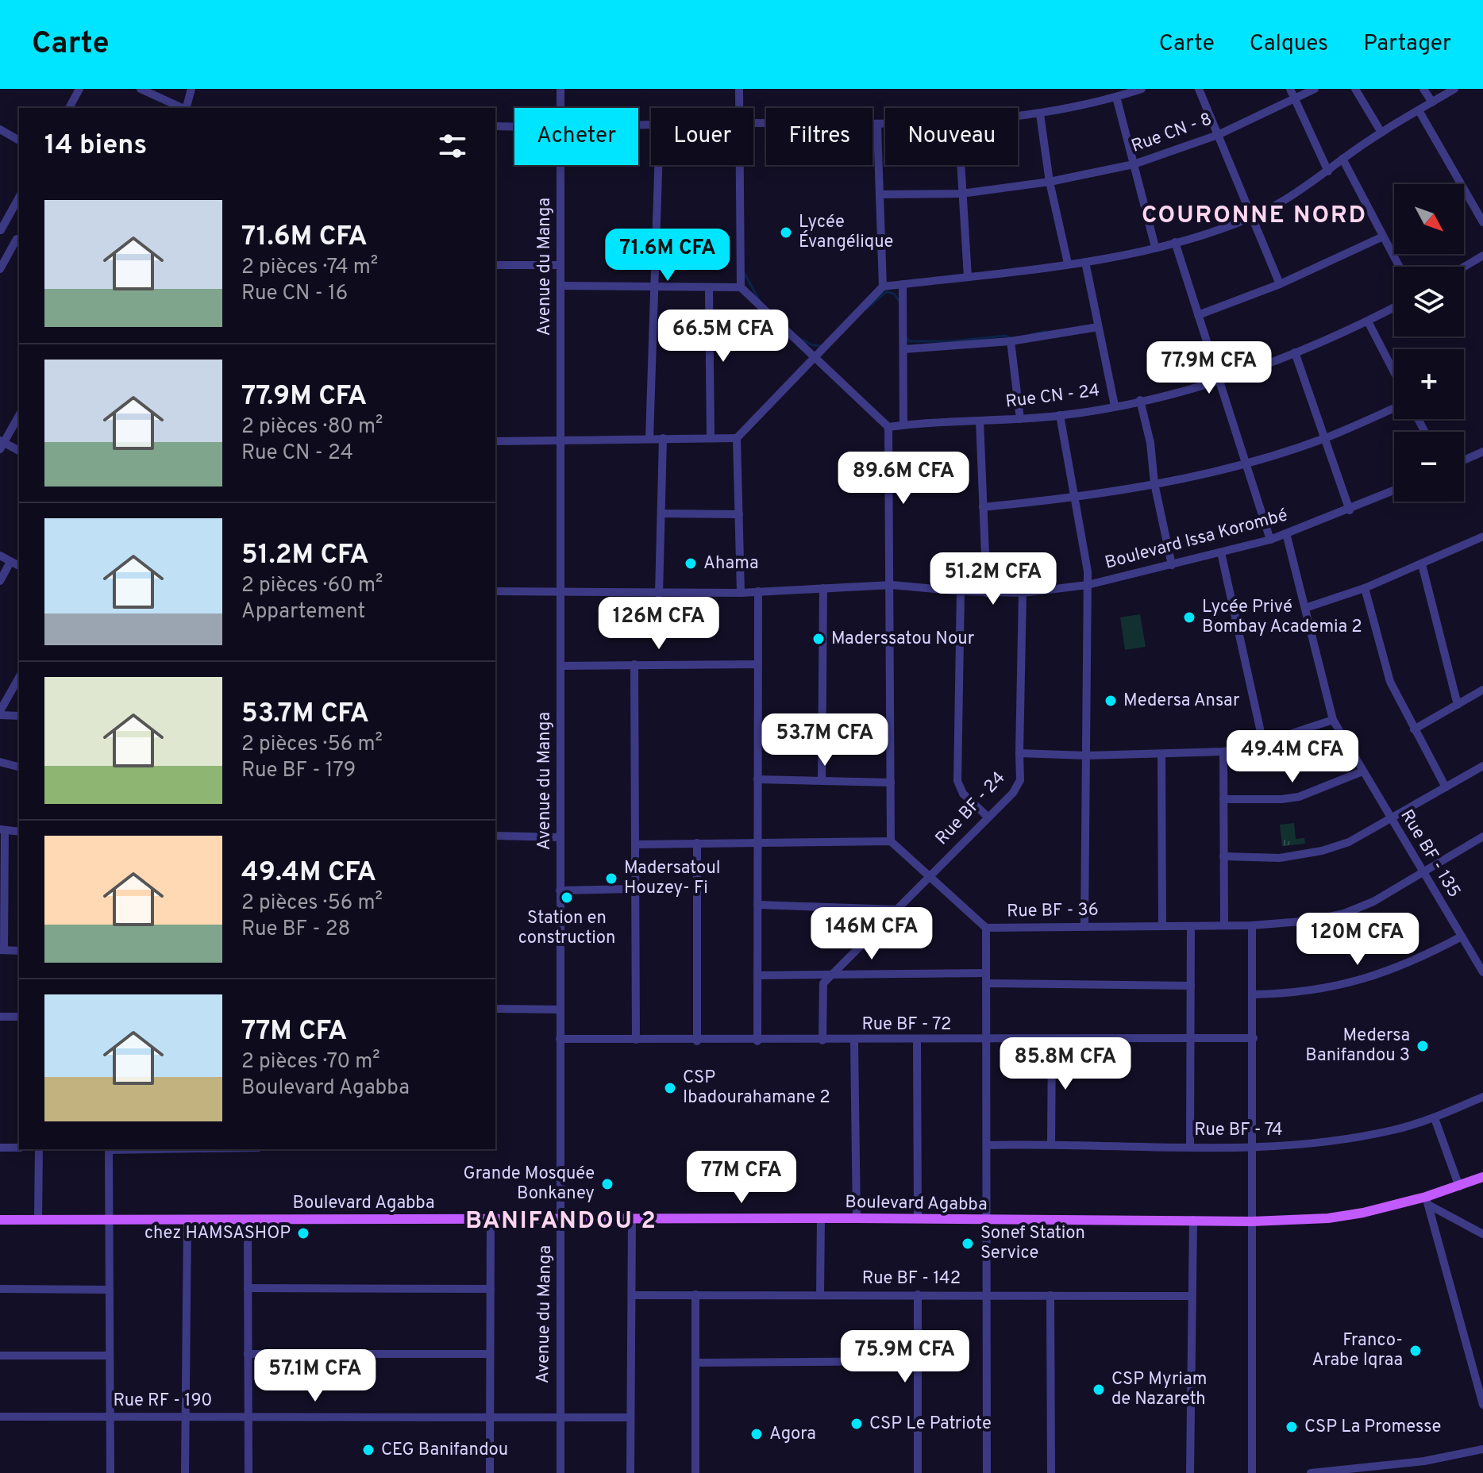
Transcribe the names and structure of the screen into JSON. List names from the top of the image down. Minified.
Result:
{"streets":{"main road":["Boulevard Agabba"],"street":["Rue CN - 8","Avenue du Manga","Rue CN - 24","Boulevard Issa Korombé","Rue BF - 24","Rue BF - 135","Rue BF - 36","Rue BF - 72","Rue BF - 74","Rue BF - 142","Rue RF - 190"]},"crossings":[["Avenue du Manga","Boulevard Issa Korombé"],["Avenue du Manga","Rue BF - 72"],["Avenue du Manga","Boulevard Agabba"],["Avenue du Manga","Rue RF - 190"],["Boulevard Issa Korombé","Rue BF - 24"],["Boulevard Issa Korombé","Rue BF - 135"],["Rue BF - 24","Rue BF - 36"],["Rue BF - 135","Rue BF - 36"]],"districts":["COURONNE NORD","BANIFANDOU 2"],"places":["Lycée Évangélique","Ahama","Lycée Privé Bombay Academia 2","Maderssatou Nour","Medersa Ansar","Madersatoul Houzey- Fi","Station en construction","Medersa Banifandou 3","CSP Ibadourahamane 2","Grande Mosquée Bonkaney","chez HAMSASHOP","Sonef Station Service","Franco- Arabe Iqraa","CSP Myriam de Nazareth","CSP Le Patriote","CSP La Promesse","Agora","CEG Banifandou"],"north":"bottom right","page":{"header":"Carte","nav":["Carte","Calques","Partager"],"chip":["Acheter","Louer","Filtres","Nouveau"],"heading":"14 biens","map_buttons":["+","−"],"list":[{"name":"71.6M CFA","note":"2 pièces · 74 m² · Rue CN - 16"},{"name":"77.9M CFA","note":"2 pièces · 80 m² · Rue CN - 24"},{"name":"51.2M CFA","note":"2 pièces · 60 m² · Appartement"},{"name":"53.7M CFA","note":"2 pièces · 56 m² · Rue BF - 179"},{"name":"49.4M CFA","note":"2 pièces · 56 m² · Rue BF - 28"},{"name":"77M CFA","note":"2 pièces · 70 m² · Boulevard Agabba"}],"price":["71.6M CFA","66.5M CFA","77.9M CFA","89.6M CFA","51.2M CFA","126M CFA","53.7M CFA","49.4M CFA","146M CFA","120M CFA","85.8M CFA","77M CFA","75.9M CFA","57.1M CFA"]}}
